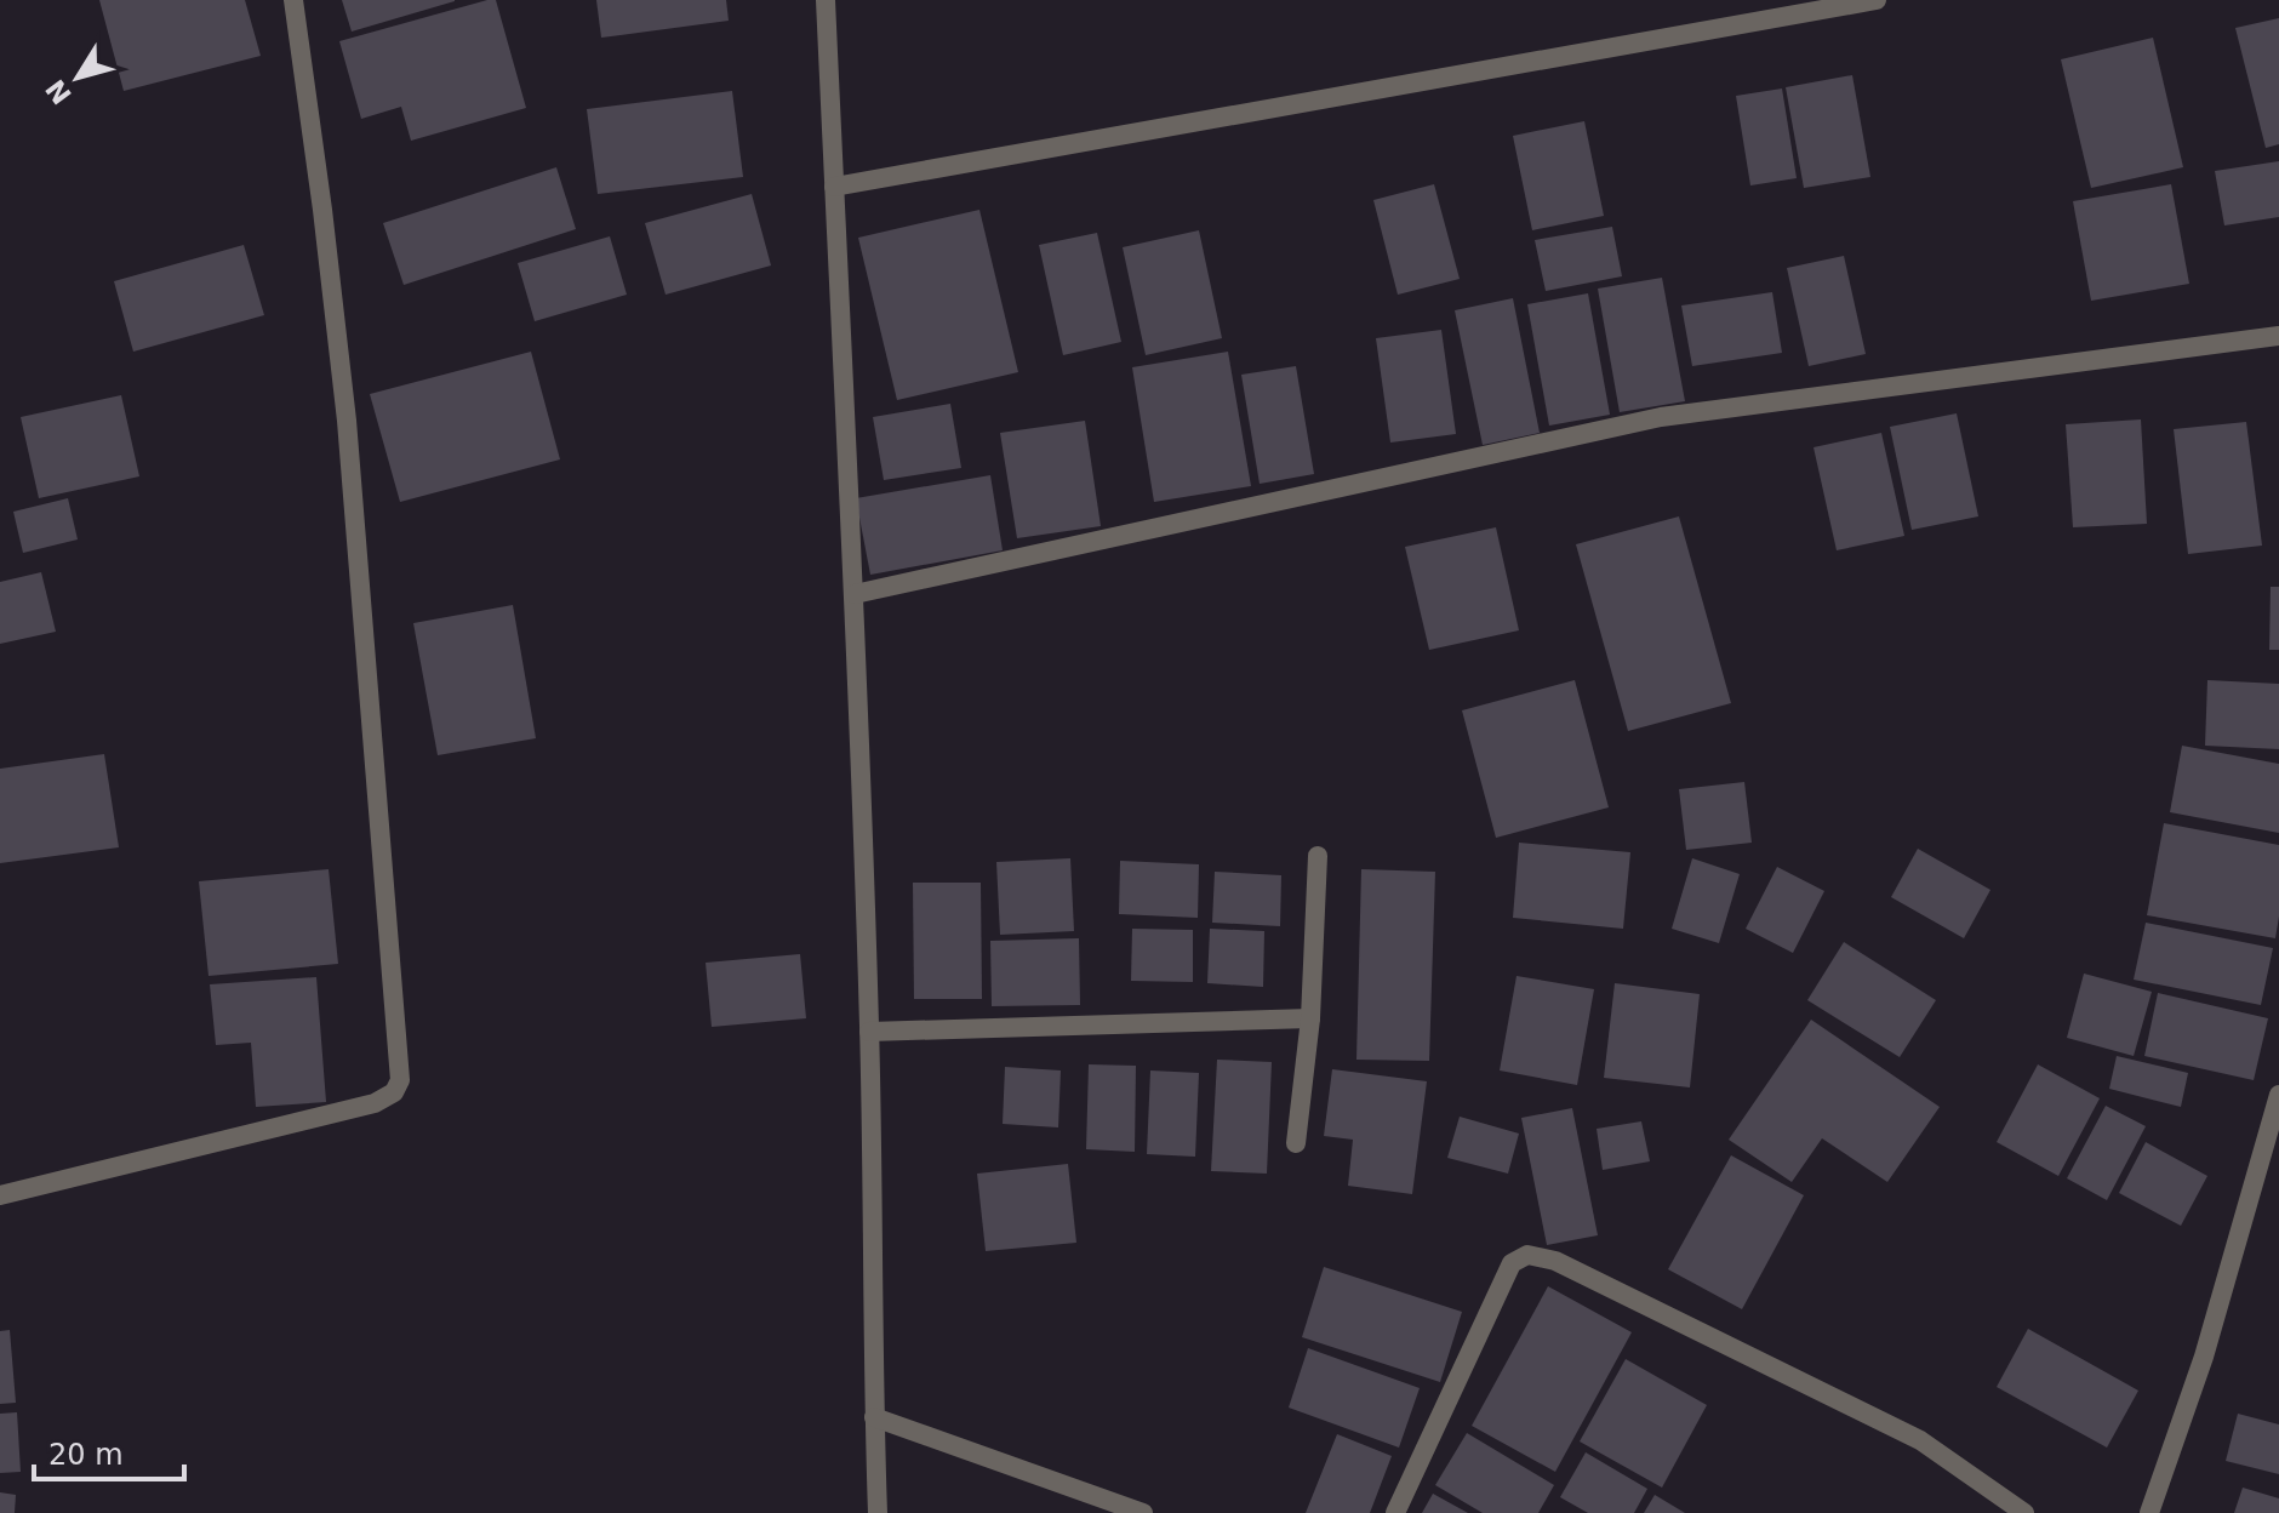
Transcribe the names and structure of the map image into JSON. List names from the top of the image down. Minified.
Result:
{"scale_bar":"20 m","north":"bottom left"}
